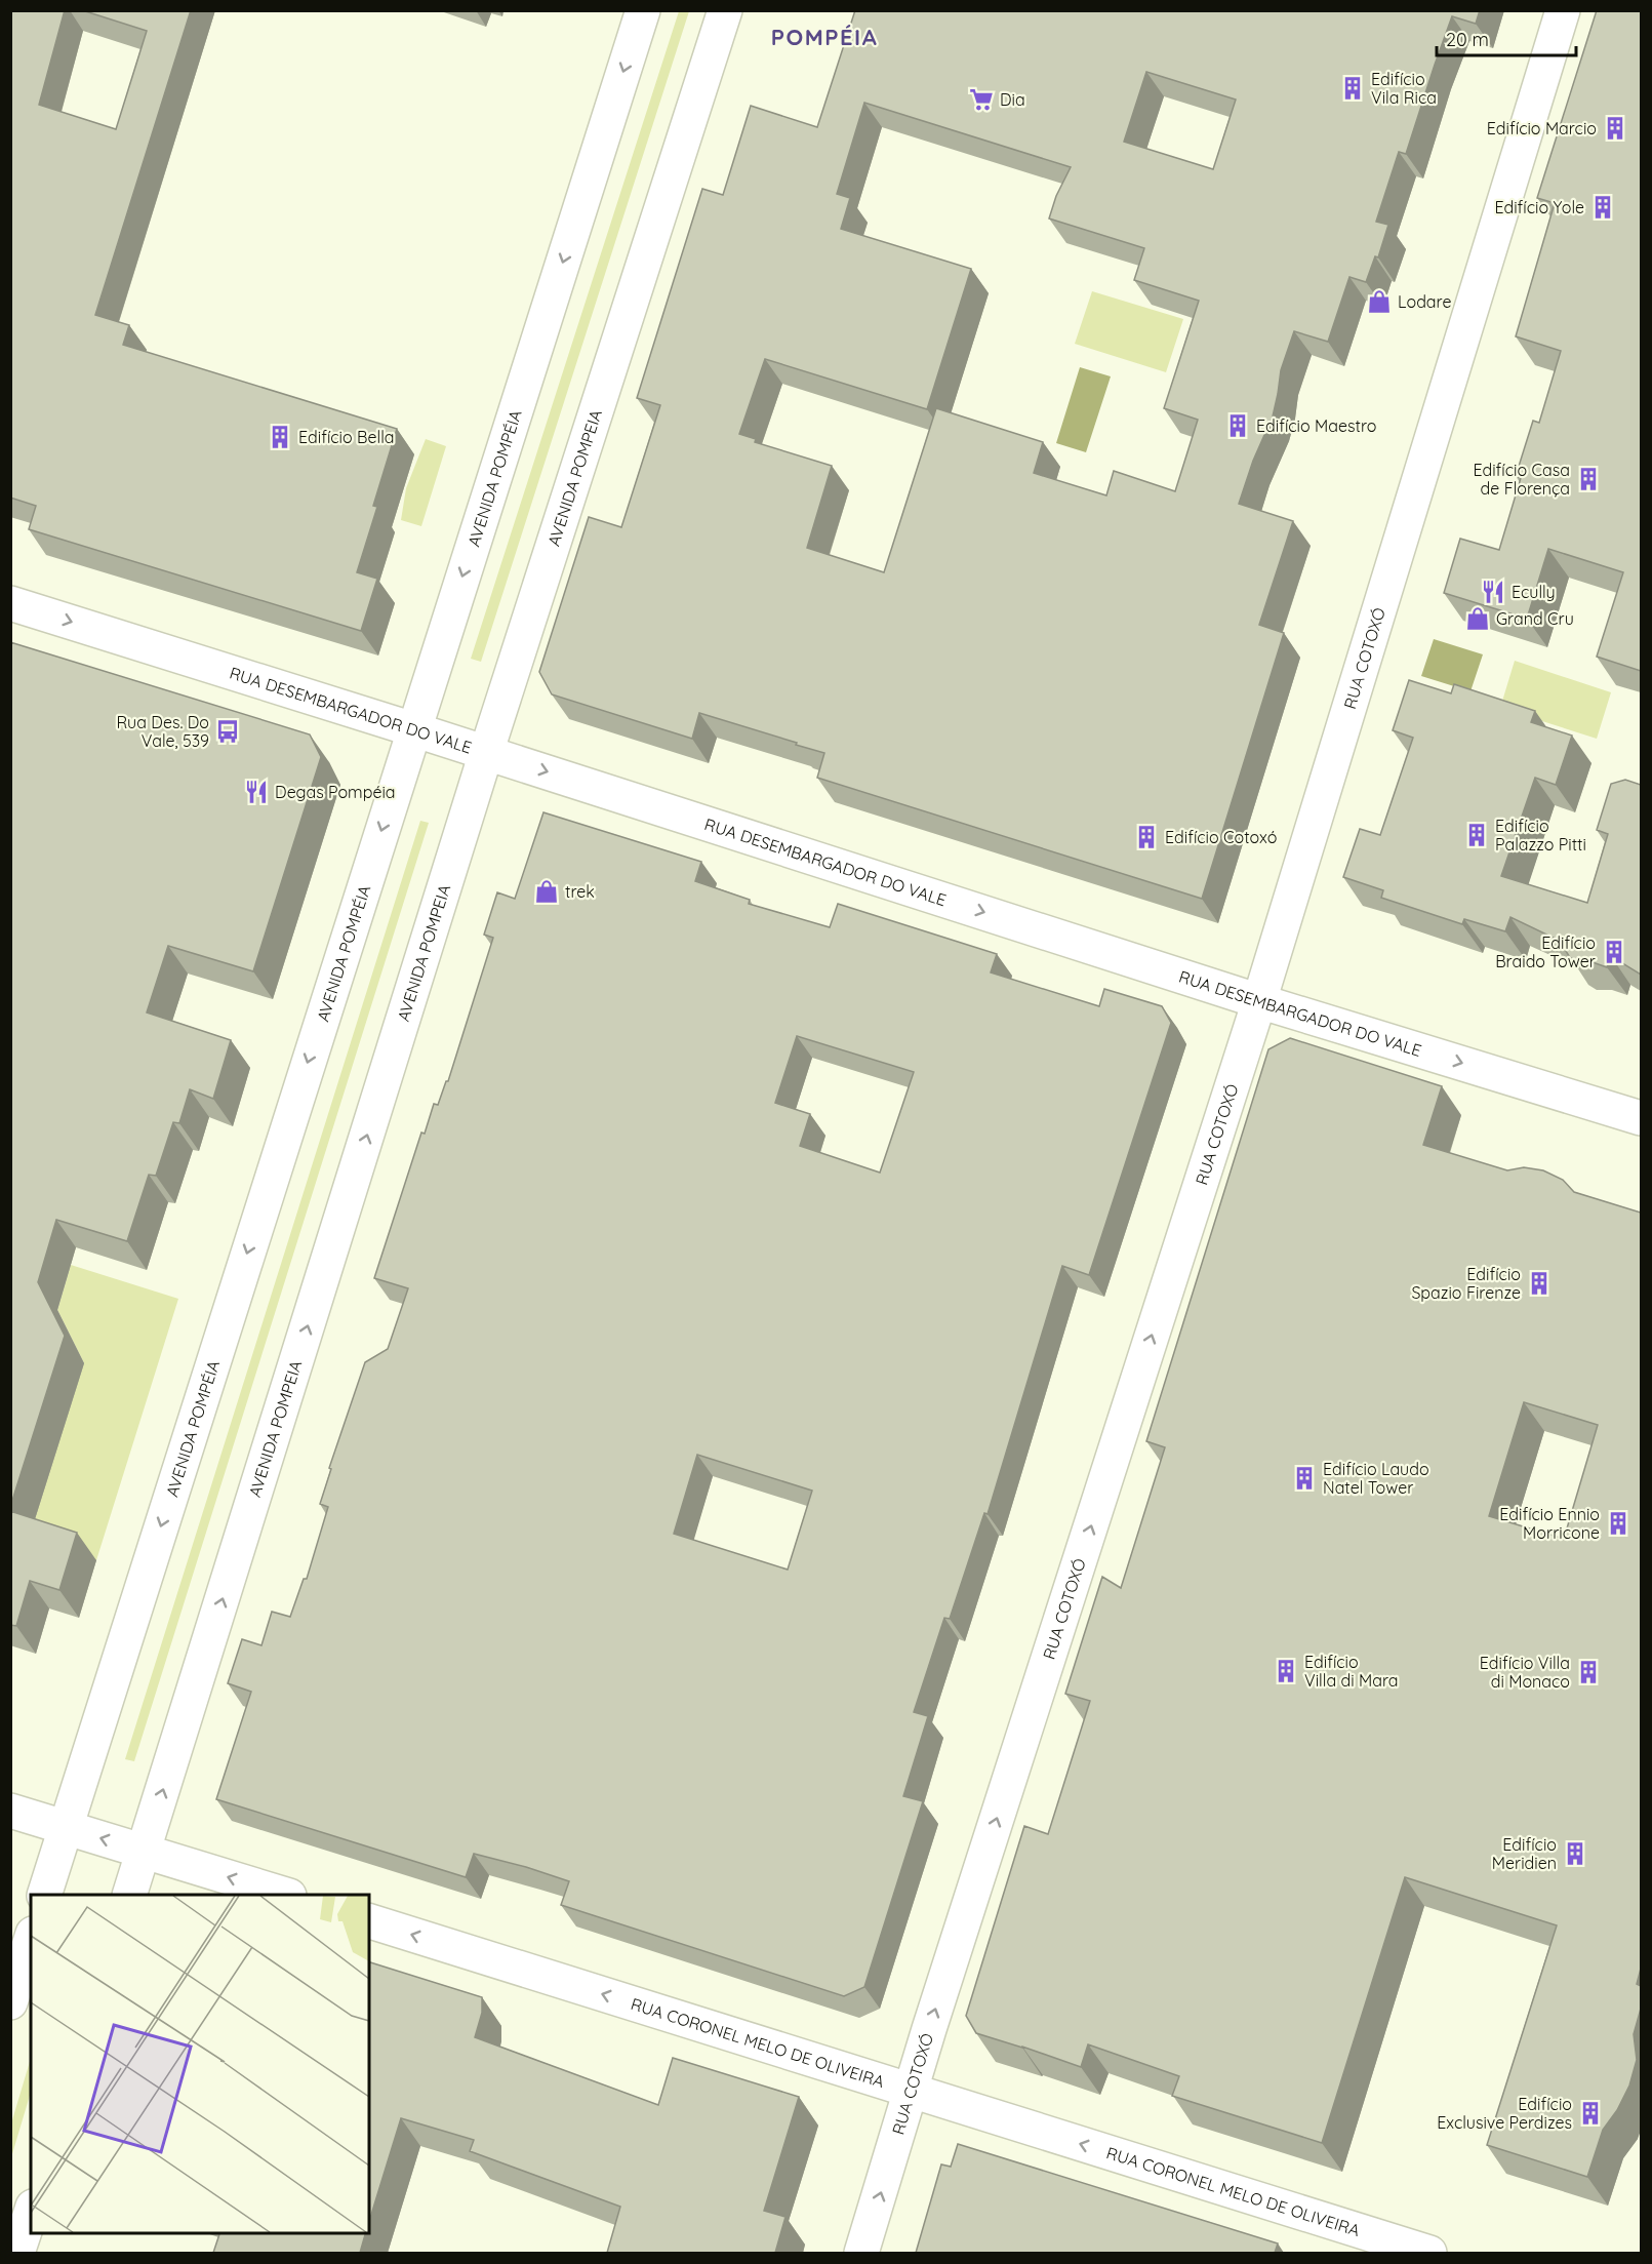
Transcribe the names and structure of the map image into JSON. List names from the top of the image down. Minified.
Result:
{"streets":{"main road":["AVENIDA POMPEIA","AVENIDA POMPÉIA","RUA COTOXÓ","RUA DESEMBARGADOR DO VALE","RUA CORONEL MELO DE OLIVEIRA"]},"crossings":[["AVENIDA POMPEIA","RUA DESEMBARGADOR DO VALE"],["AVENIDA POMPÉIA","RUA DESEMBARGADOR DO VALE"],["RUA COTOXÓ","RUA DESEMBARGADOR DO VALE"],["RUA COTOXÓ","RUA CORONEL MELO DE OLIVEIRA"]],"one_way":["AVENIDA POMPEIA","AVENIDA POMPÉIA","RUA COTOXÓ","RUA DESEMBARGADOR DO VALE","RUA CORONEL MELO DE OLIVEIRA"],"districts":["POMPÉIA"],"places":{"building":["Edifício Vila Rica","Edifício Marcio","Edifício Yole","Edifício Maestro","Edifício Bella","Edifício Casa de Florença","Edifício Palazzo Pitti","Edifício Cotoxó","Edifício Braido Tower","Edifício Spazio Firenze","Edifício Laudo Natel Tower","Edifício Ennio Morricone","Edifício Villa di Mara","Edifício Villa di Monaco","Edifício Meridien","Edifício Exclusive Perdizes"],"supermarket":["Dia"],"shop":["Lodare","Grand Cru","trek"],"restaurant":["Ecully","Degas Pompéia"],"bus stop":["Rua Des. Do Vale, 539"]},"scale_bar":"20 m"}
